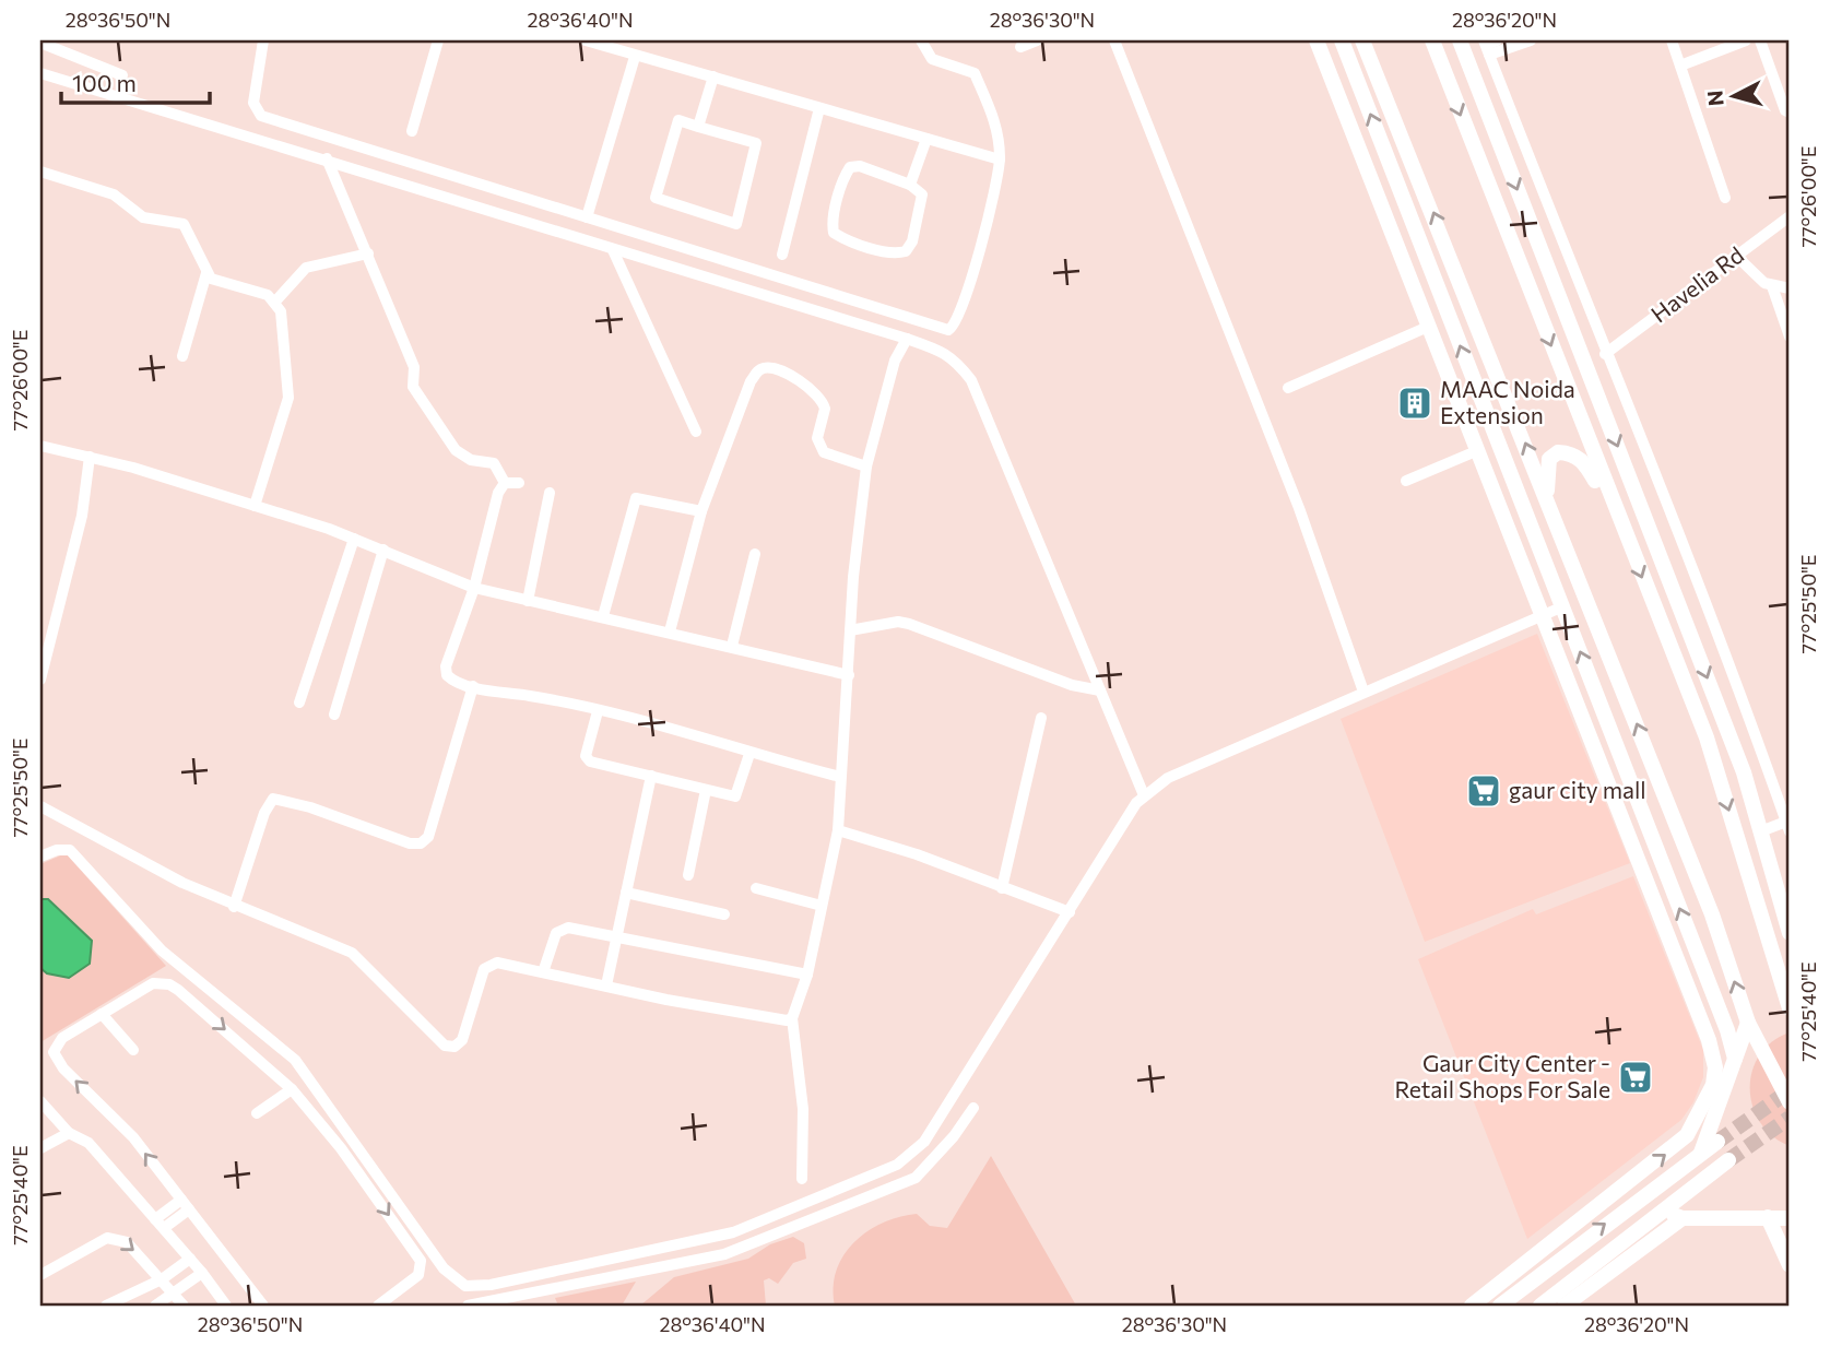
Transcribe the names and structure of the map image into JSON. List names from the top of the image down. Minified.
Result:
{"streets":{"street":["Havelia Rd"]},"places":{"building":["MAAC Noida Extension"],"supermarket":["gaur city mall","Gaur City Center - Retail Shops For Sale"]},"scale_bar":"100 m","north":"left","coordinates":["28°36'50\"N","28°36'40\"N","28°36'30\"N","28°36'20\"N","77°26'00\"E","77°25'50\"E","77°25'40\"E"]}
